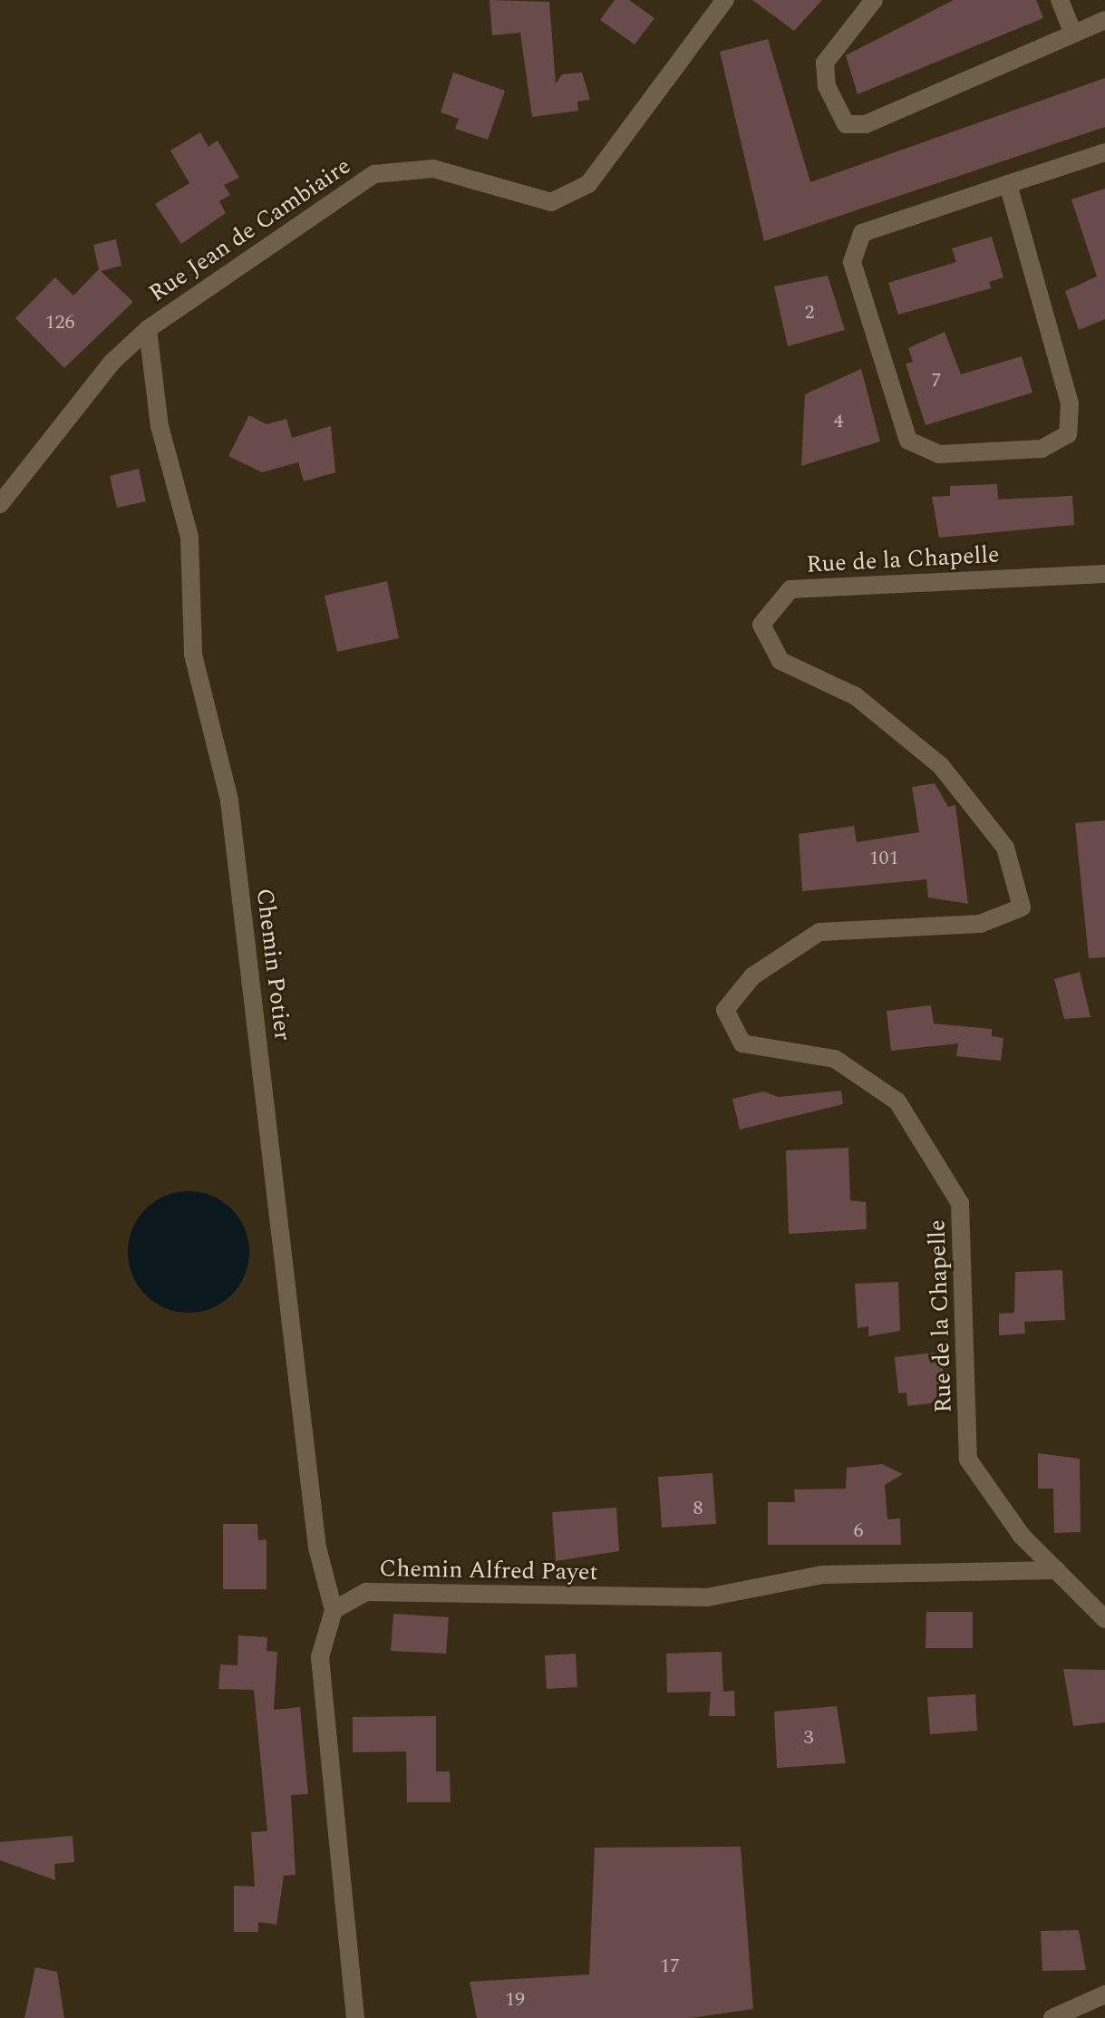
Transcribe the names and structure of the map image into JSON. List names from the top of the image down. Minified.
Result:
{"streets":{"street":["Rue Jean de Cambiaire","Rue de la Chapelle","Chemin Potier","Chemin Alfred Payet"]},"crossings":[["Rue Jean de Cambiaire","Chemin Potier"],["Rue de la Chapelle","Chemin Alfred Payet"],["Chemin Potier","Chemin Alfred Payet"]],"house_numbers":["2","126","7","4","101","8","6","3","17","19"]}
